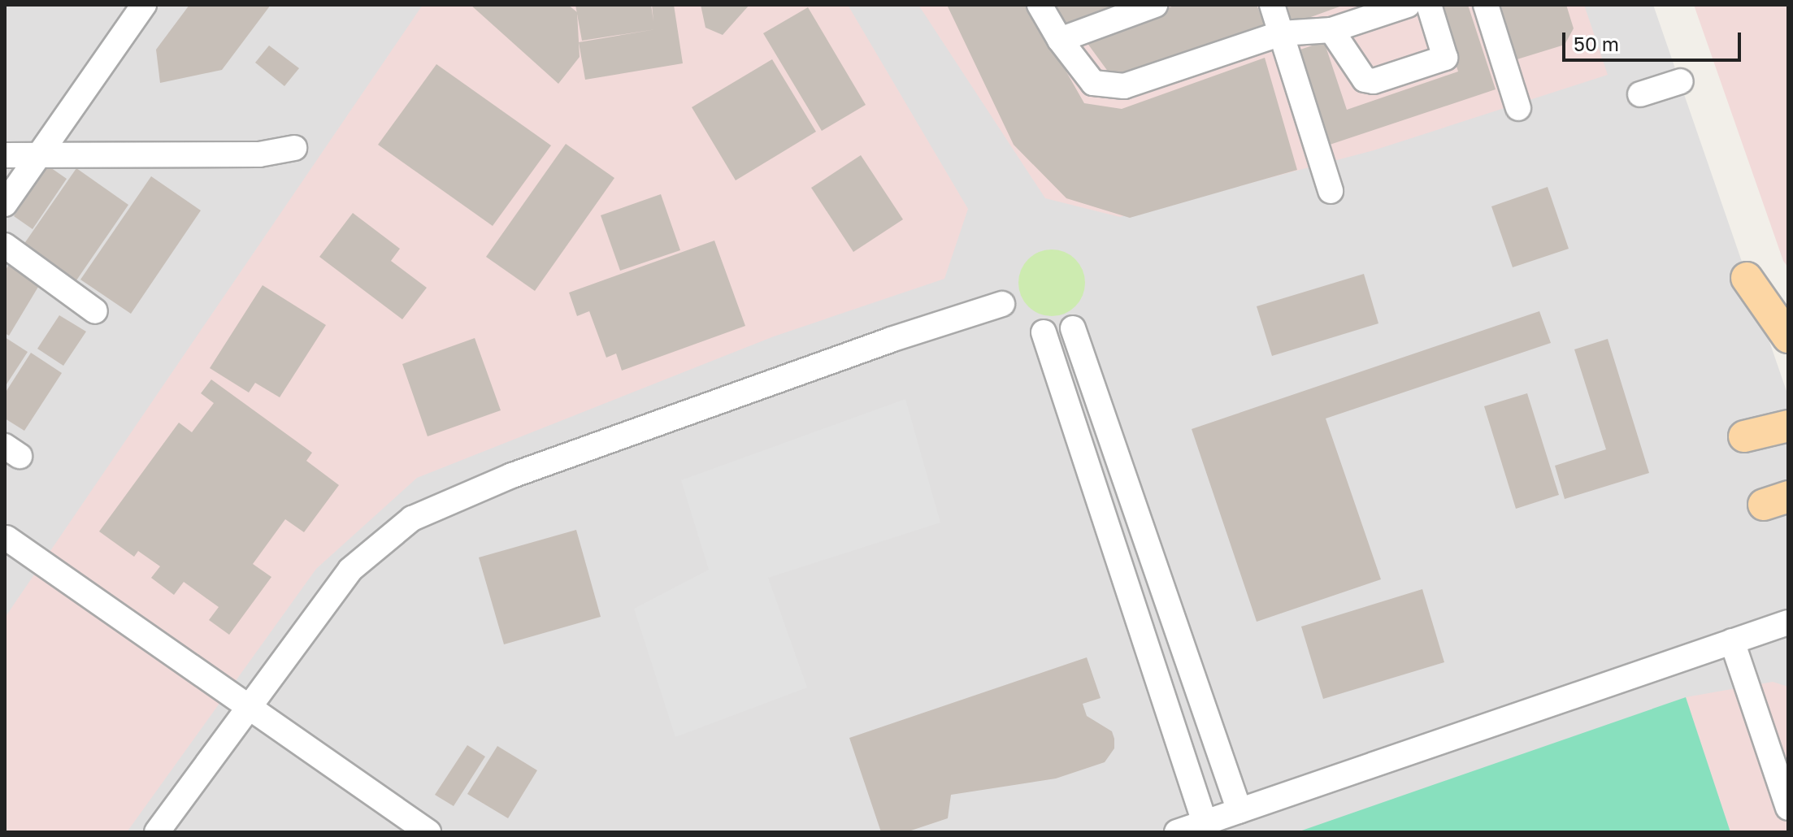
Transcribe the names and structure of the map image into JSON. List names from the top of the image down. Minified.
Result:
{"scale_bar":"50 m"}
